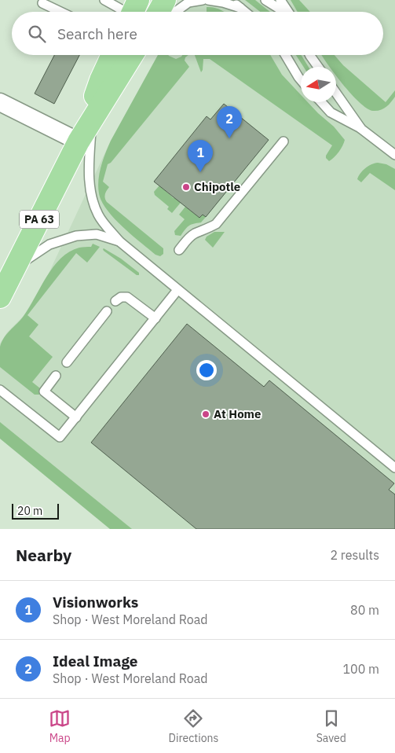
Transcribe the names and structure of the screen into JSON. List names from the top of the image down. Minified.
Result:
{"streets":{"main road":["PA 63"]},"places":["Chipotle","At Home"],"scale_bar":"20 m","north":"left","page":{"search":"Search here","pins":["2","1"],"scale":"20 m","heading":["Nearby","2 results"],"list":[{"mark":"1","name":"Visionworks","note":"Shop · West Moreland Road","value":"80 m"},{"mark":"2","name":"Ideal Image","note":"Shop · West Moreland Road","value":"100 m"}],"nav":["Map","Directions","Saved"]}}
